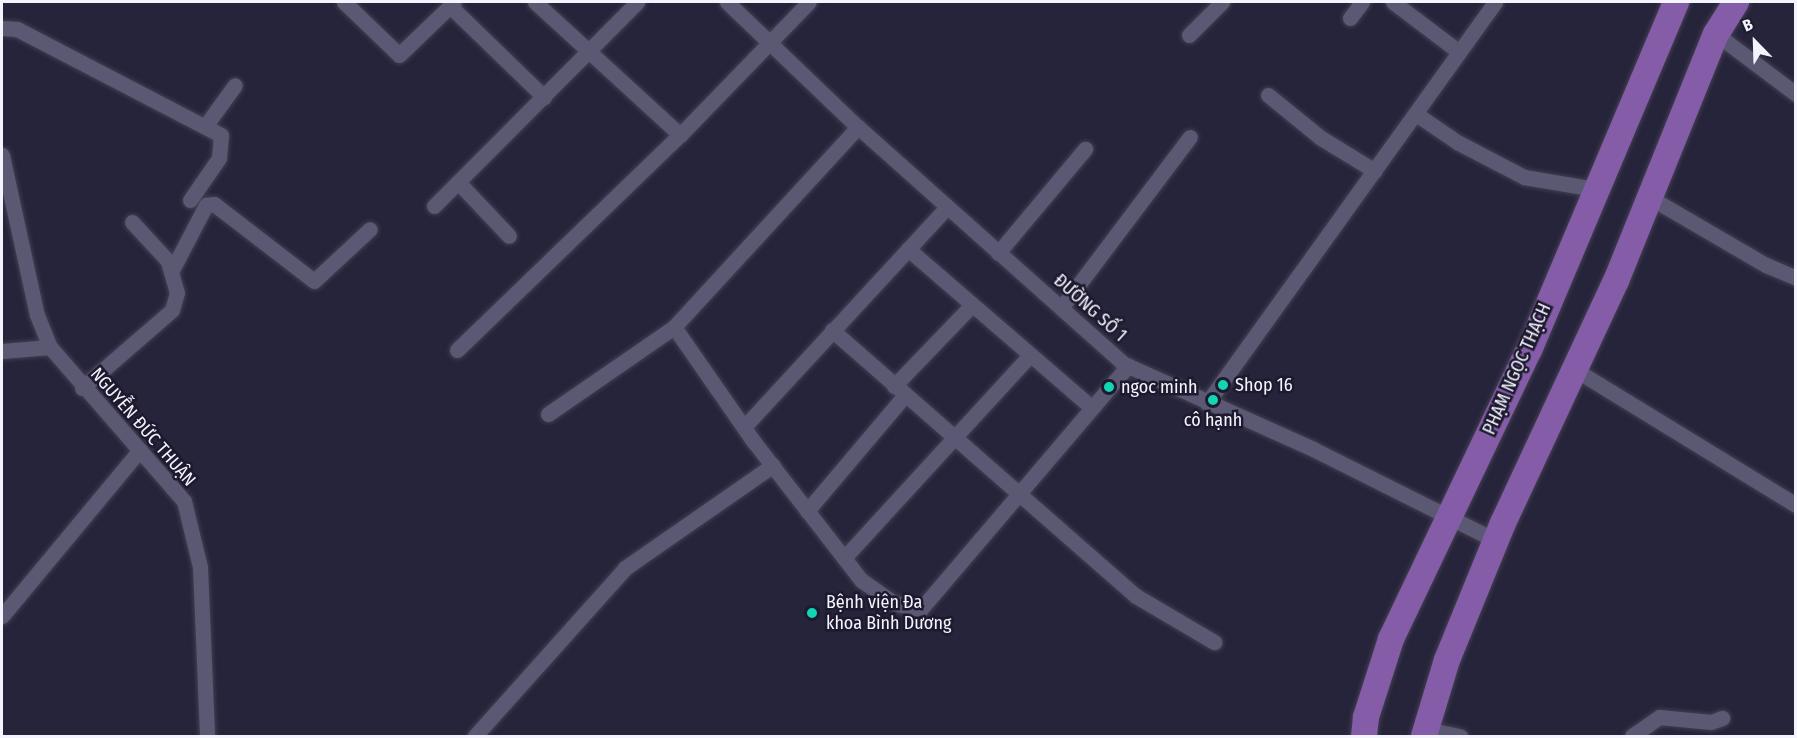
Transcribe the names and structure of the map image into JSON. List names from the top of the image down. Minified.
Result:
{"streets":{"main road":["PHẠM NGỌC THẠCH"],"street":["ĐƯỜNG SỐ 1","NGUYỄN ĐỨC THUẬN"]},"crossings":[["ĐƯỜNG SỐ 1","PHẠM NGỌC THẠCH"]],"places":["Shop 16","ngoc minh","cô hạnh","Bệnh viện Đa khoa Bình Dương"],"north":"top left"}
